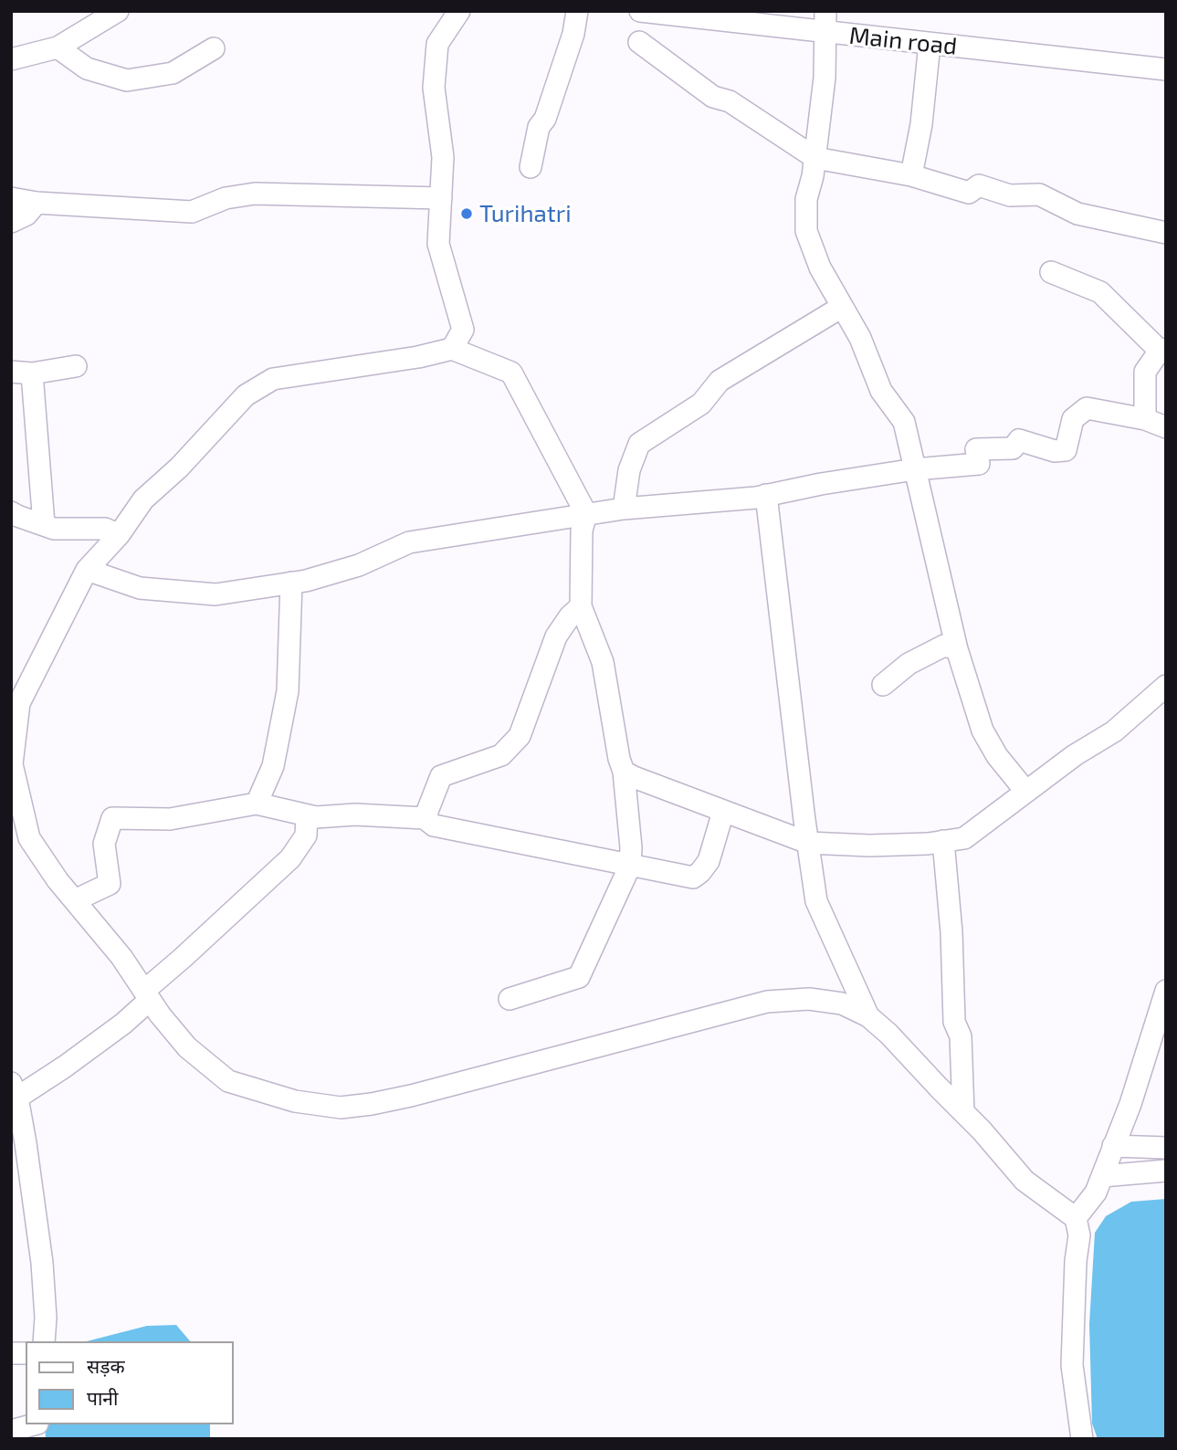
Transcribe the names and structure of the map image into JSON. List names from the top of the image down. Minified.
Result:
{"streets":{"street":["Main road"]},"places":["Turihatri"],"legend":["सड़क","पानी"]}
